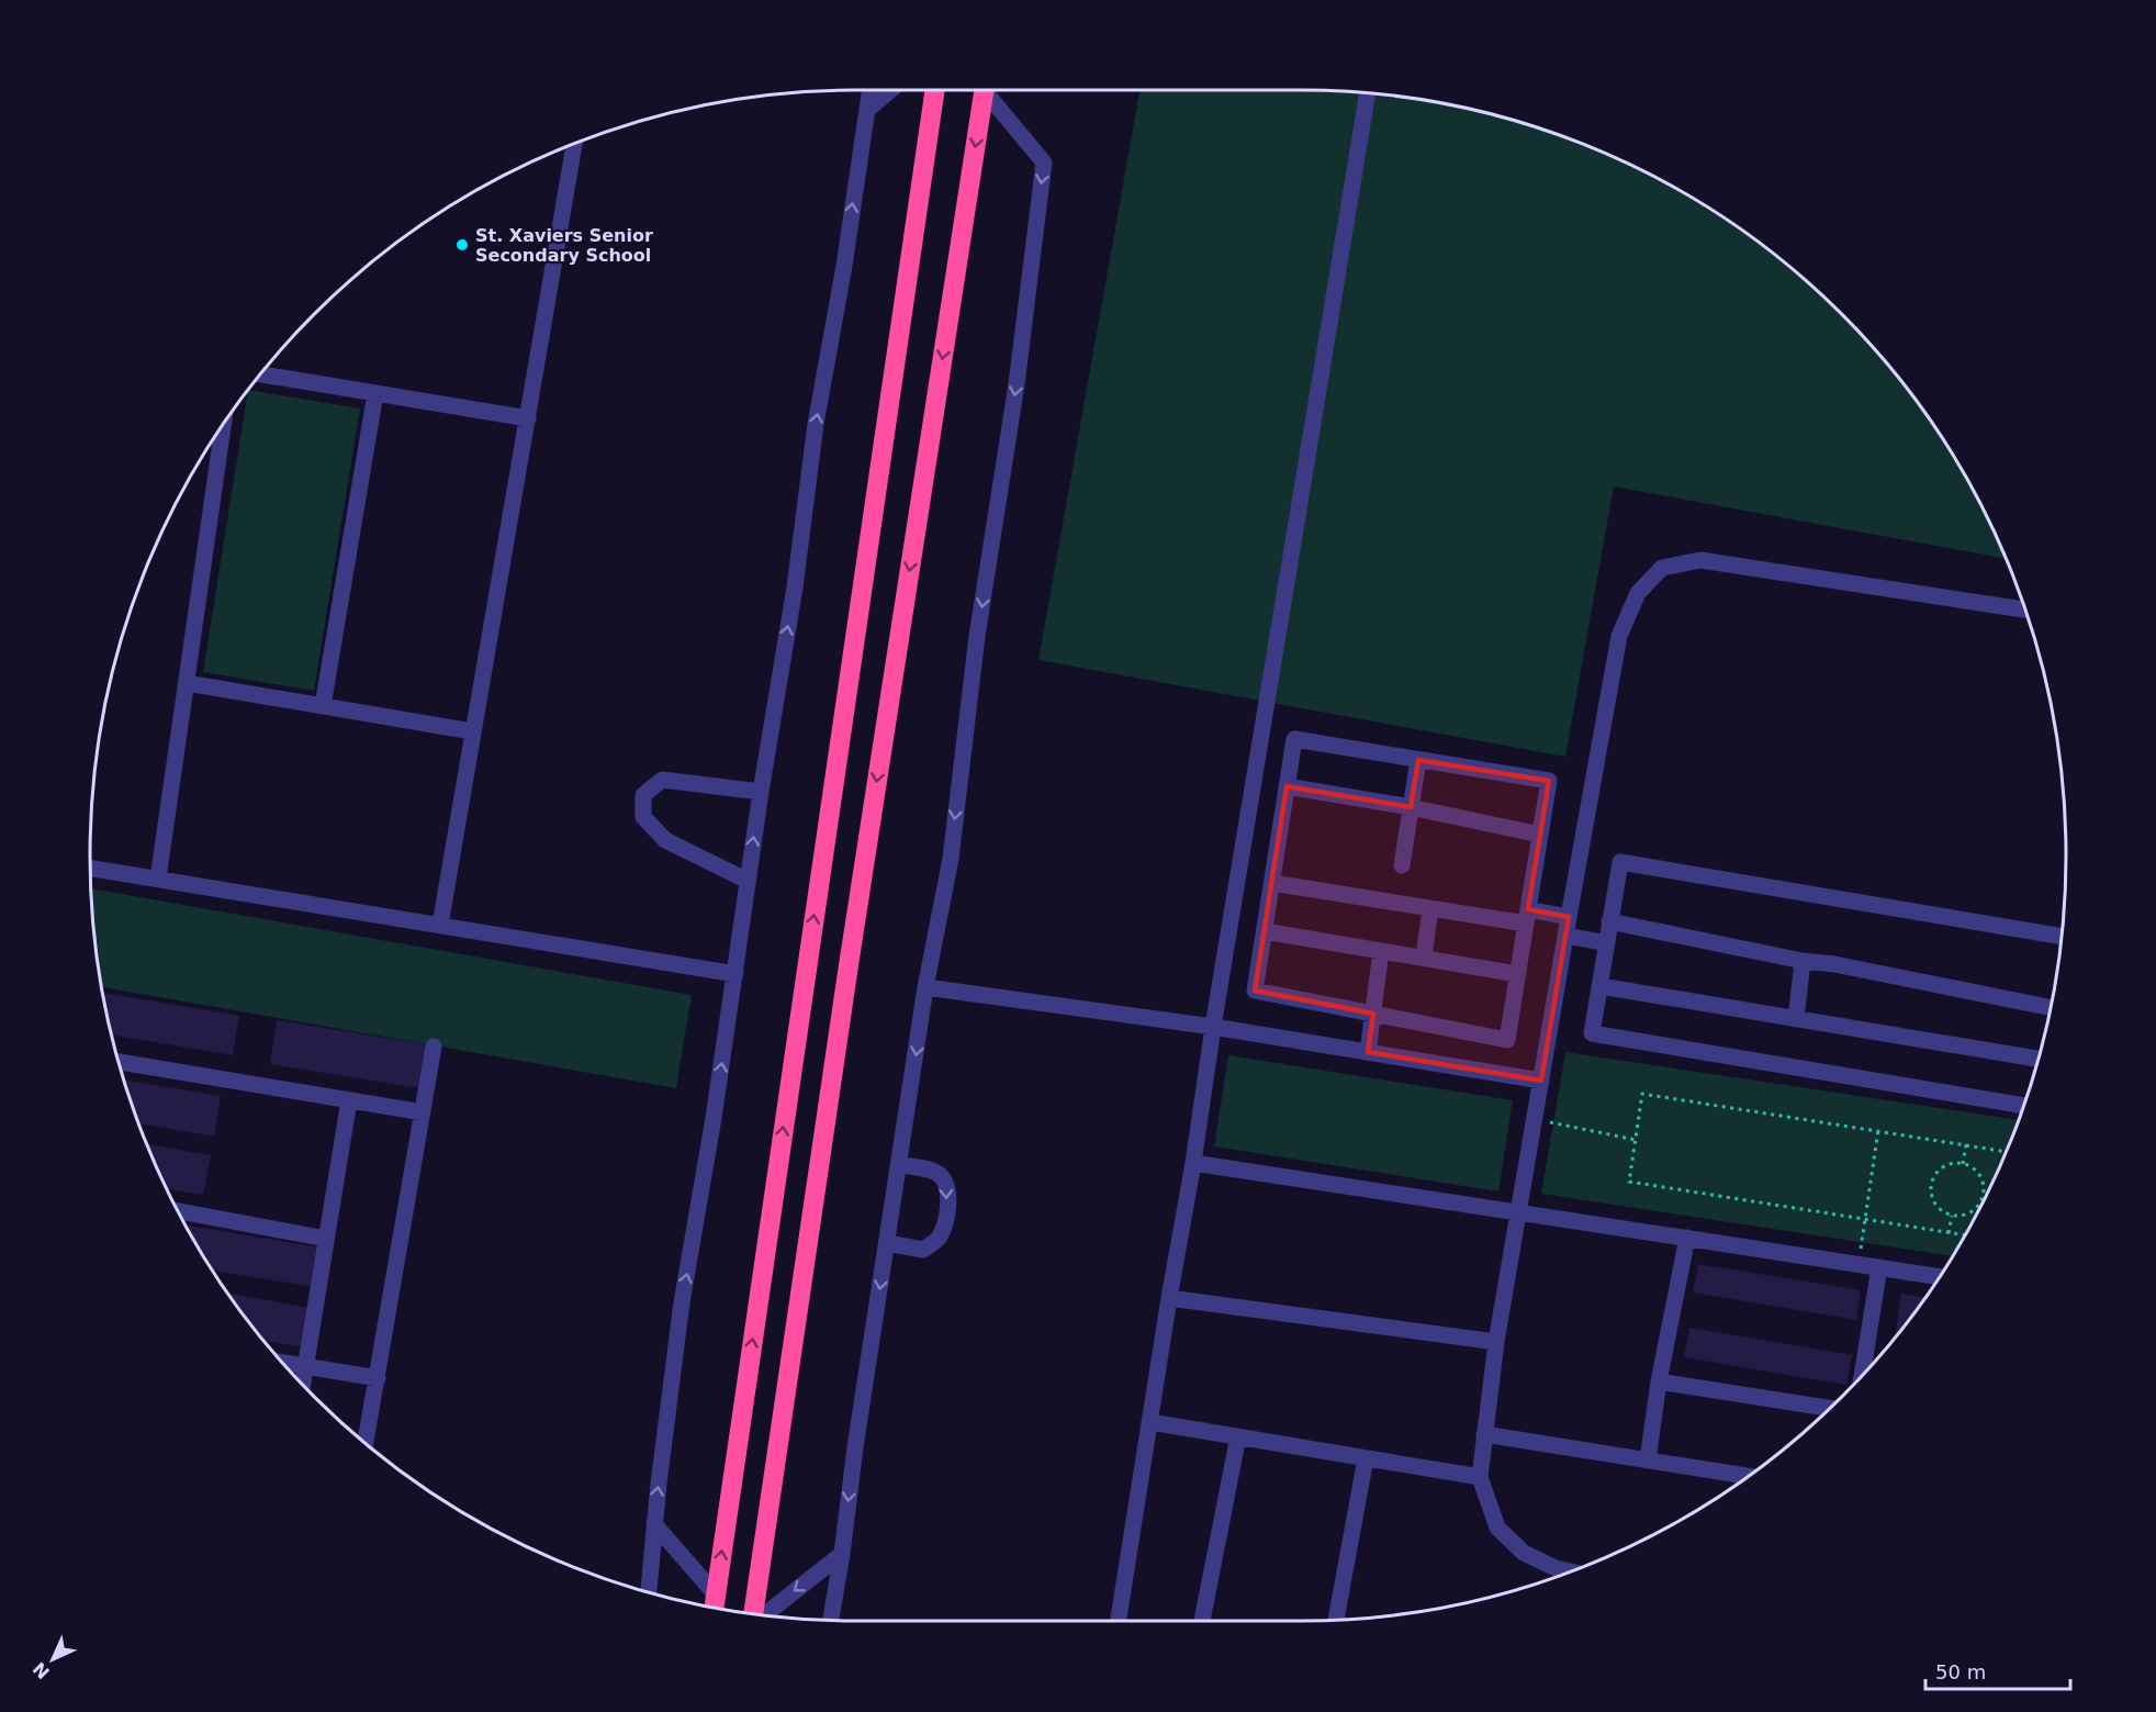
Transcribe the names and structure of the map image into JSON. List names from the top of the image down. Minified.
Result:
{"places":["St. Xaviers Senior Secondary School"],"scale_bar":"50 m","north":"bottom left"}
